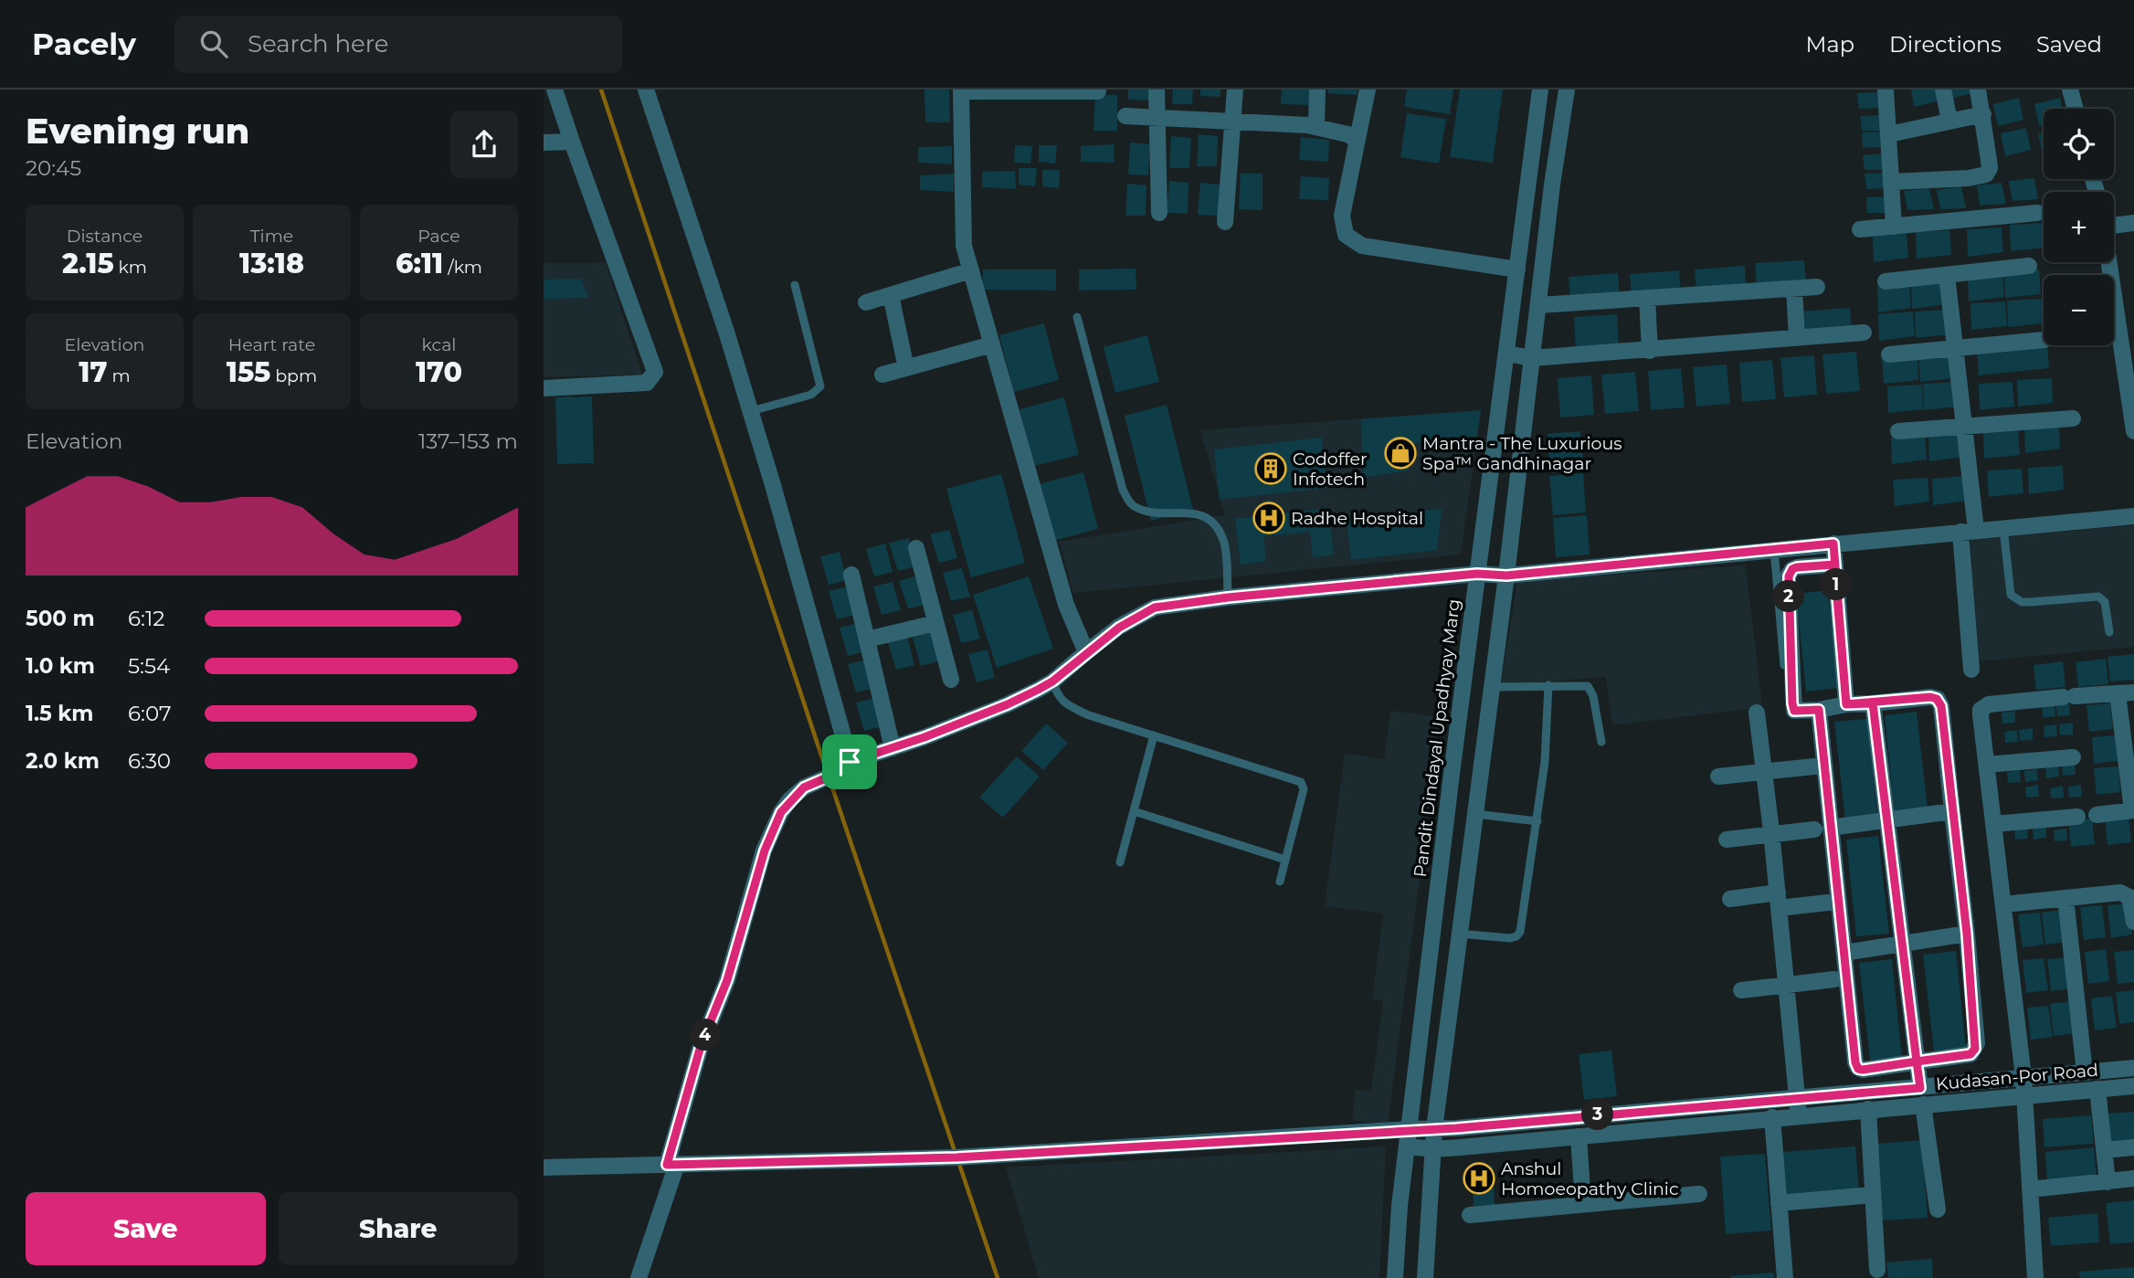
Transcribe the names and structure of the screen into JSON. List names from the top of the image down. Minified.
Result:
{"streets":{"street":["Pandit Dindayal Upadhyay Marg","Kudasan-Por Road"]},"crossings":[["Pandit Dindayal Upadhyay Marg","Kudasan-Por Road"]],"places":{"shop":["Mantra - The Luxurious Spa™ Gandhinagar"],"building":["Codoffer Infotech"],"hospital":["Radhe Hospital","Anshul Homoeopathy Clinic"]},"page":{"header":"Pacely","search":"Search here","nav":["Map","Directions","Saved"],"heading":["Evening run","20:45"],"map_buttons":["+","−"],"stats":[["Distance","2.15 km"],["Time","13:18"],["Pace","6:11 /km"],["Elevation","17 m"],["Heart rate","155 bpm"],["kcal","170"]],"chart":["Elevation","137–153 m"],"pins":["1","2","4","3"],"list":[{"name":"500 m","note":"6:12"},{"name":"1.0 km","note":"5:54"},{"name":"1.5 km","note":"6:07"},{"name":"2.0 km","note":"6:30"}],"buttons":["Save","Share"]}}
